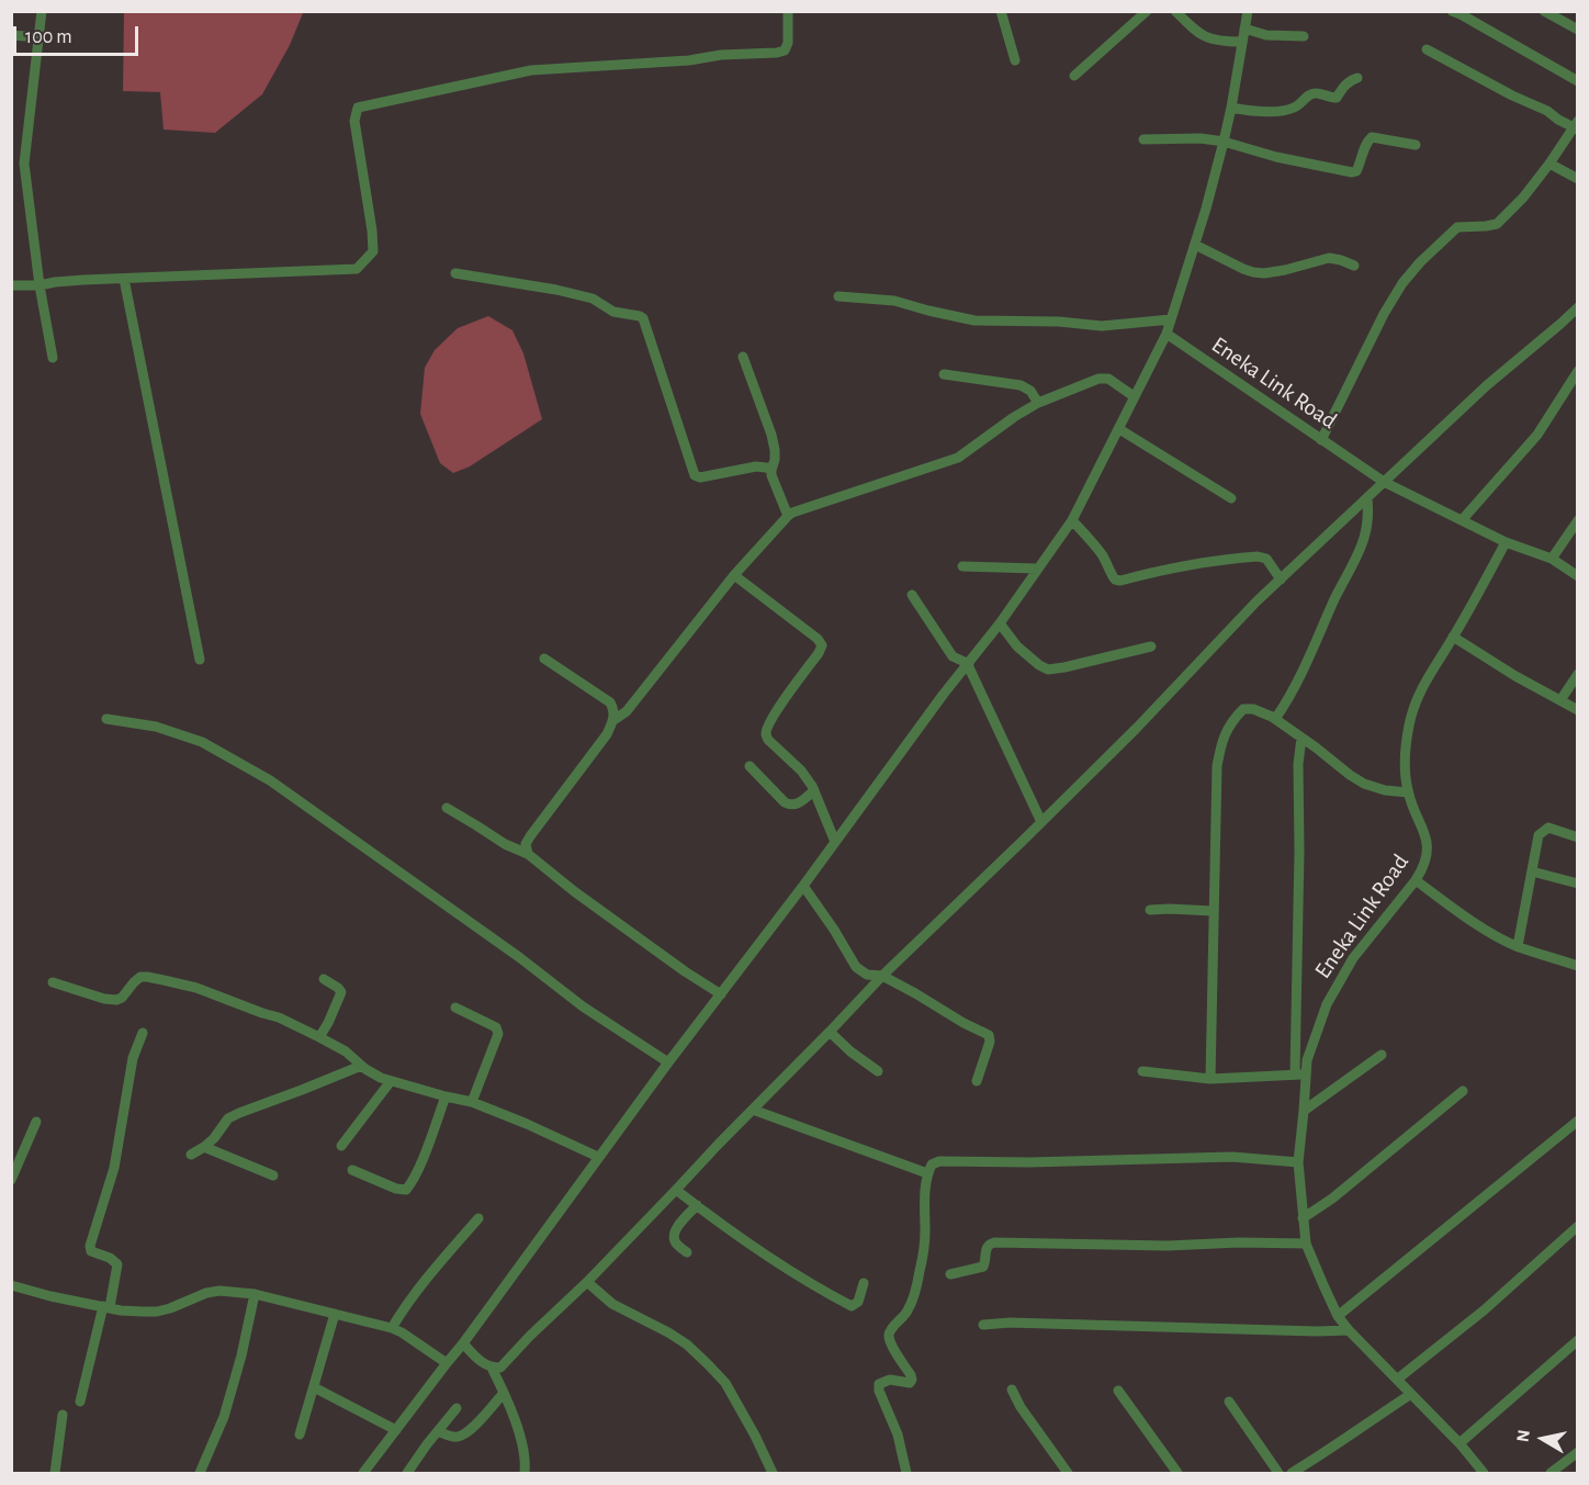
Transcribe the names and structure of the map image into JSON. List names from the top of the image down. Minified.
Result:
{"streets":{"street":["Eneka Link Road"]},"scale_bar":"100 m","north":"left"}
